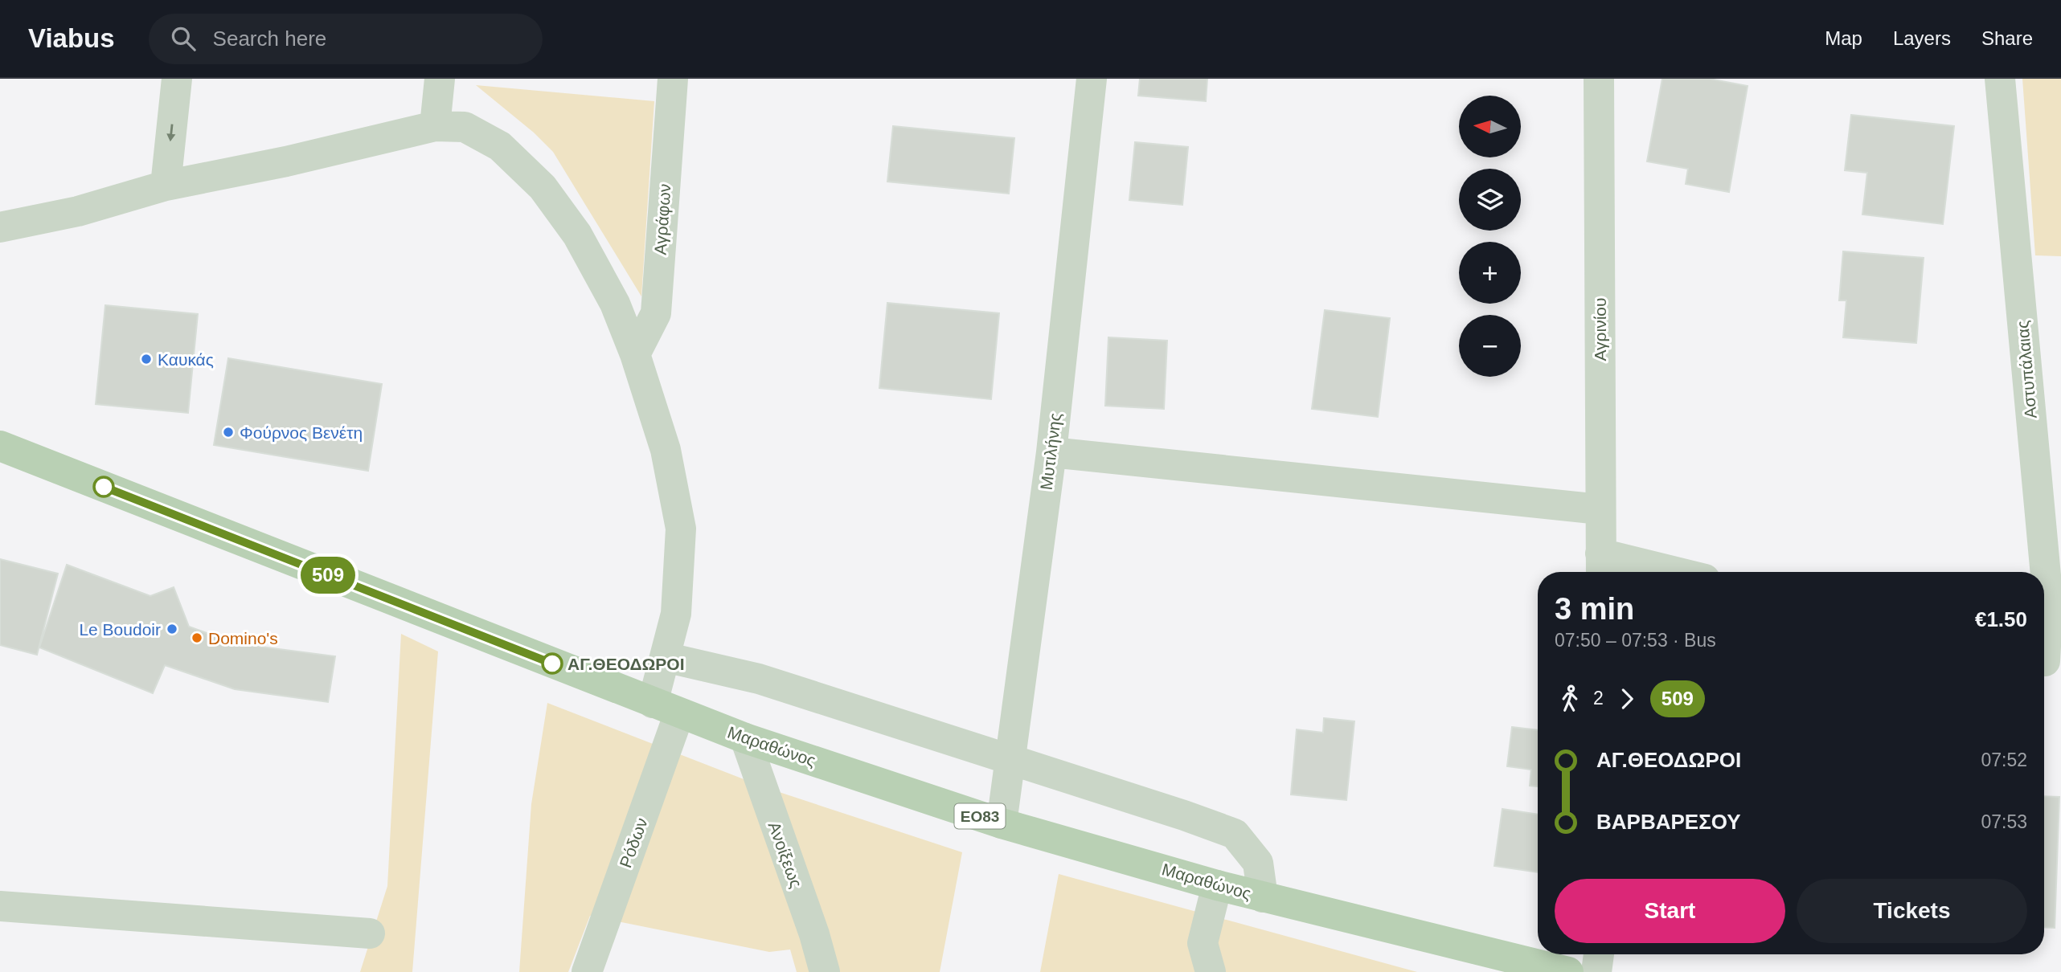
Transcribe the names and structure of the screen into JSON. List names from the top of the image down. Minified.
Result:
{"streets":{"main road":["Μαραθώνος","ΕΟ83"],"street":["Αγράφων","Αγρινίου","Αστυπάλαιας","Μυτιλήνης","Ρόδων","Ανοίξεως"]},"crossings":[["Αγράφων","Ρόδων"],["Μυτιλήνης","Μαραθώνος"],["Μαραθώνος","Ρόδων"],["Μαραθώνος","Ανοίξεως"]],"places":["Καυκάς","Φούρνος Βενέτη","Le Boudoir","Domino's","ΑΓ.ΘΕΟΔΩΡΟΙ"],"lines":["bus line 509"],"north":"left","page":{"header":"Viabus","search":"Search here","nav":["Map","Layers","Share"],"on_map":"509","map_buttons":["+","−"],"heading":["3 min","07:50 – 07:53 · Bus","€1.50"],"legs":["2","509"],"list":[{"name":"ΑΓ.ΘΕΟΔΩΡΟΙ","value":"07:52"},{"name":"ΒΑΡΒΑΡΕΣΟΥ","value":"07:53"}],"buttons":["Start","Tickets"]}}
